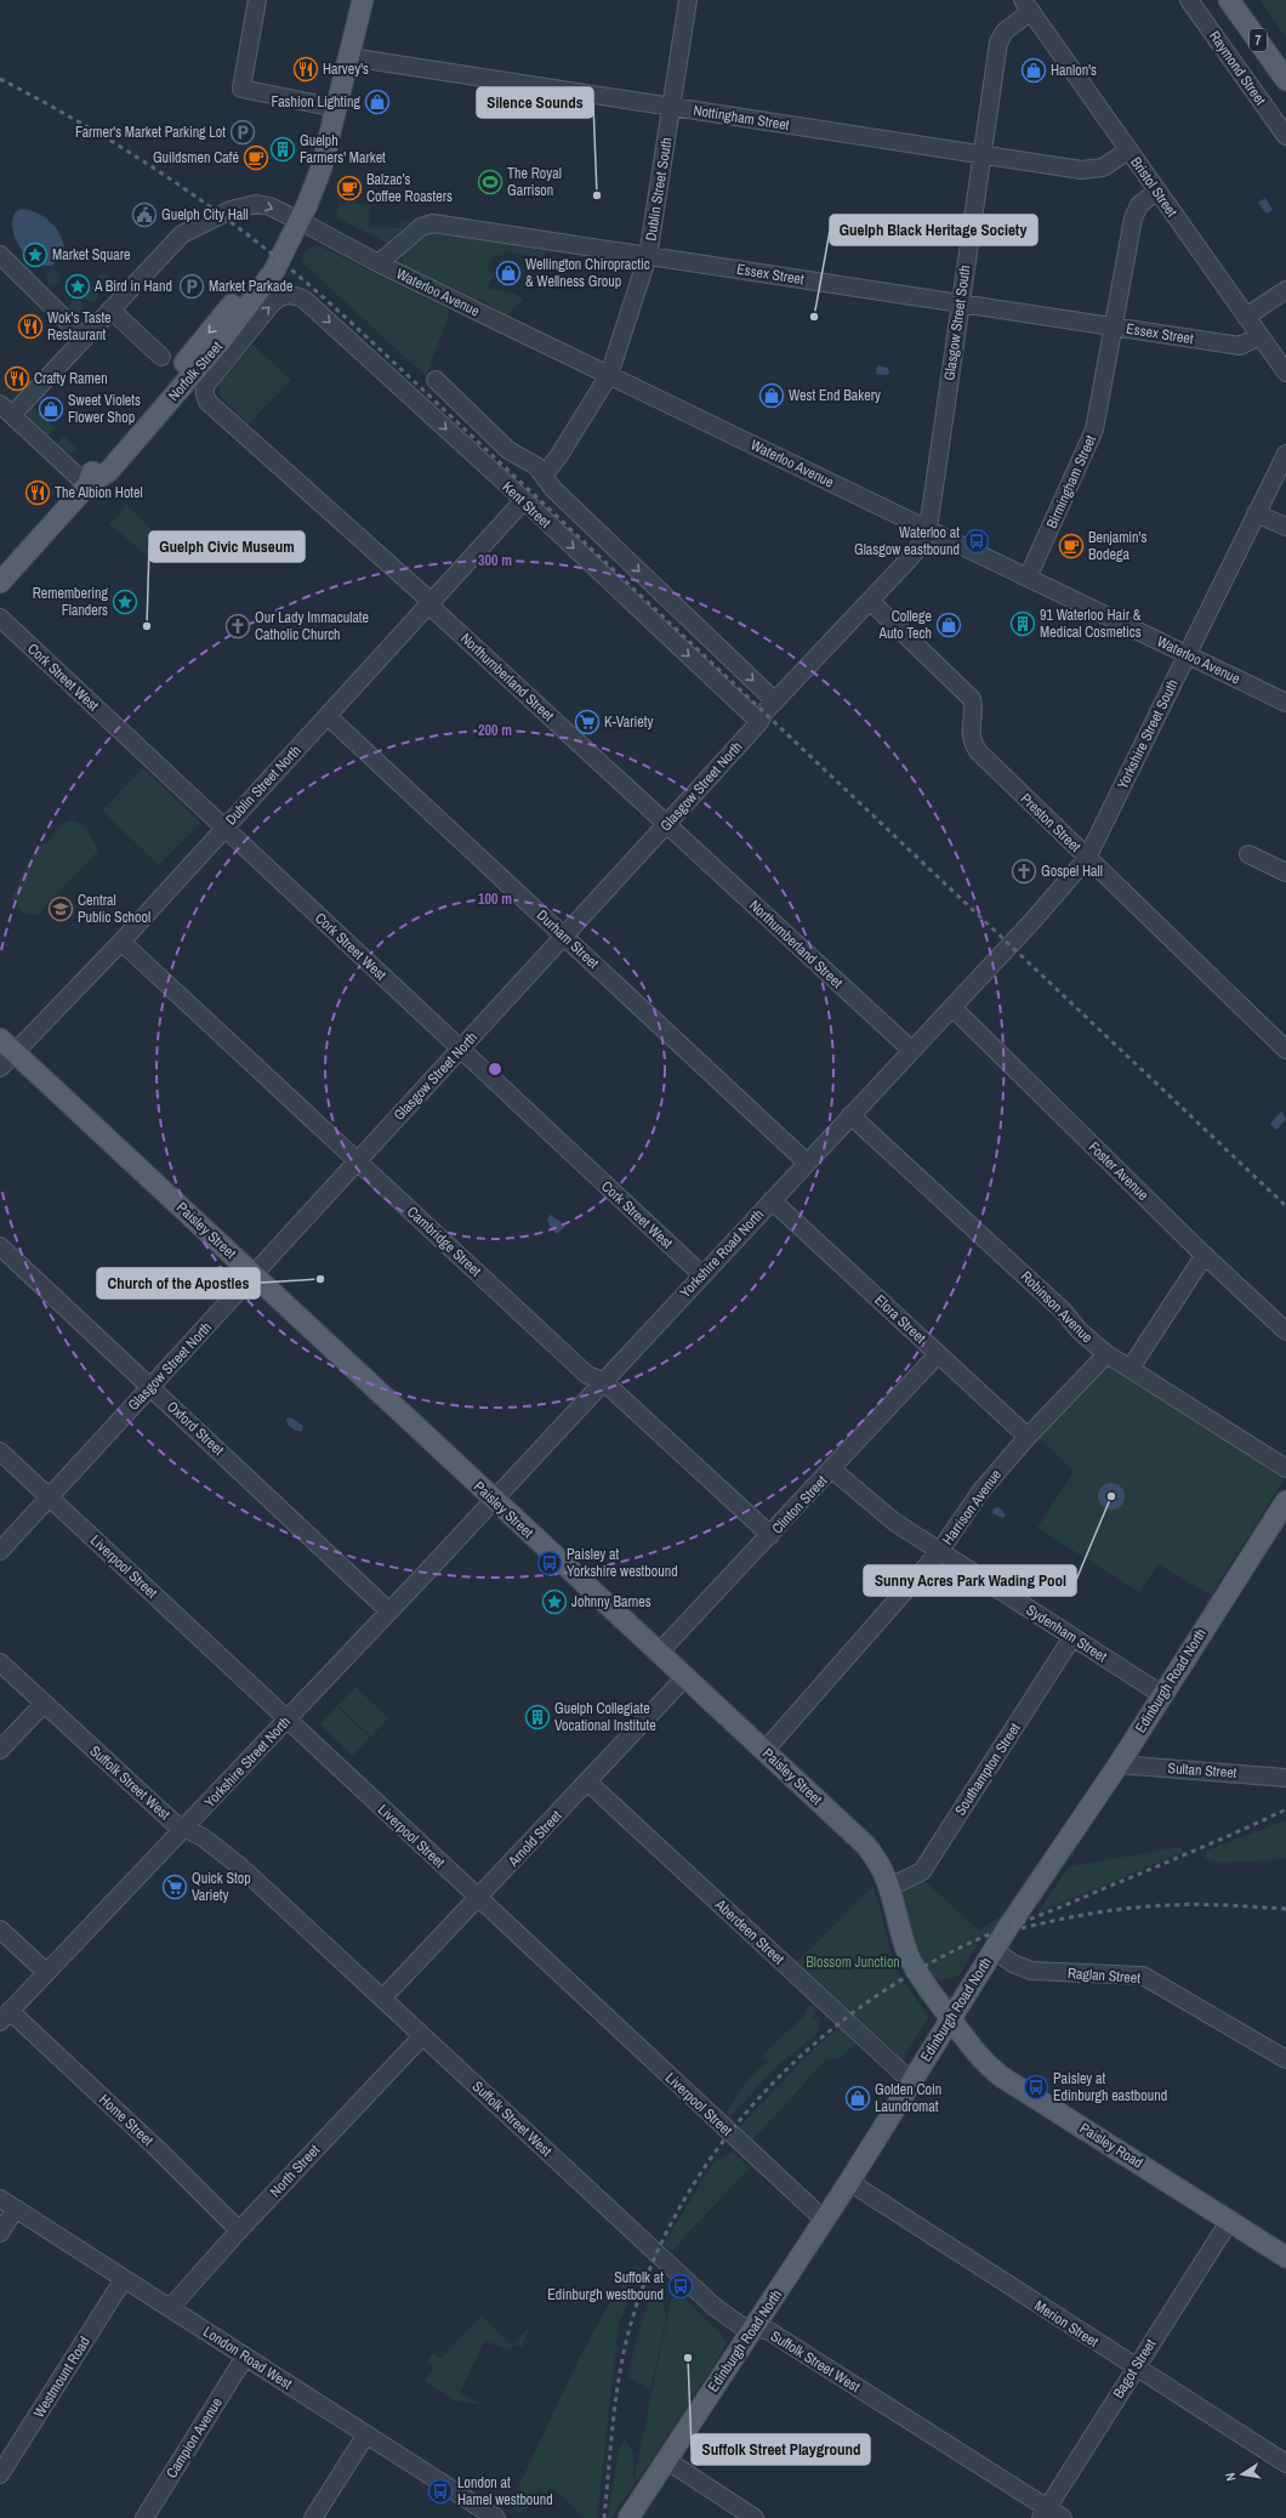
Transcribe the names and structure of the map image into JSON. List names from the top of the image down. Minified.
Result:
{"streets":{"main road":["7","Norfolk Street","Paisley Street","Edinburgh Road North","Paisley Road"],"street":["Raymond Street","Nottingham Street","Bristol Street","Dublin Street South","Essex Street","Waterloo Avenue","Glasgow Street South","Birmingham Street","Kent Street","Cork Street West","Northumberland Street","Yorkshire Street South","Dublin Street North","Glasgow Street North","Preston Street","Durham Street","Foster Avenue","Cambridge Street","Yorkshire Road North","Robinson Avenue","Elora Street","Oxford Street","Clinton Street","Harrison Avenue","Liverpool Street","Sydenham Street","Yorkshire Street North","Southampton Street","Sultan Street","Suffolk Street West","Arnold Street","Aberdeen Street","Raglan Street","Home Street","North Street","Merion Street","London Road West","Bagot Street","Westmount Road","Campion Avenue"]},"crossings":[["Nottingham Street","Bristol Street"],["Nottingham Street","Dublin Street South"],["Nottingham Street","Glasgow Street South"],["Nottingham Street","Norfolk Street"],["Bristol Street","Essex Street"],["Bristol Street","Glasgow Street South"],["Bristol Street","Birmingham Street"],["Dublin Street South","Essex Street"],["Dublin Street South","Waterloo Avenue"],["Essex Street","Waterloo Avenue"],["Essex Street","Glasgow Street South"],["Essex Street","Birmingham Street"],["Waterloo Avenue","Glasgow Street South"],["Waterloo Avenue","Norfolk Street"],["Waterloo Avenue","Birmingham Street"],["Waterloo Avenue","Yorkshire Street South"],["Glasgow Street South","Glasgow Street North"],["Glasgow Street South","Preston Street"],["Kent Street","Northumberland Street"],["Kent Street","Dublin Street North"],["Kent Street","Glasgow Street North"],["Cork Street West","Dublin Street North"],["Cork Street West","Glasgow Street North"],["Cork Street West","Yorkshire Road North"],["Northumberland Street","Dublin Street North"],["Northumberland Street","Glasgow Street North"],["Northumberland Street","Yorkshire Road North"],["Yorkshire Street South","Preston Street"],["Yorkshire Street South","Foster Avenue"],["Yorkshire Street South","Yorkshire Road North"],["Dublin Street North","Durham Street"],["Dublin Street North","Paisley Street"],["Dublin Street North","Cambridge Street"],["Glasgow Street North","Preston Street"],["Glasgow Street North","Durham Street"],["Glasgow Street North","Paisley Street"],["Glasgow Street North","Cambridge Street"],["Glasgow Street North","Oxford Street"],["Glasgow Street North","Liverpool Street"],["Durham Street","Yorkshire Road North"],["Foster Avenue","Yorkshire Road North"],["Paisley Street","Yorkshire Road North"],["Paisley Street","Clinton Street"],["Paisley Street","Harrison Avenue"],["Paisley Street","Edinburgh Road North"],["Paisley Street","Yorkshire Street North"],["Paisley Street","Southampton Street"],["Paisley Street","Arnold Street"],["Paisley Street","Paisley Road"],["Cambridge Street","Yorkshire Road North"],["Cambridge Street","Clinton Street"],["Yorkshire Road North","Robinson Avenue"],["Yorkshire Road North","Elora Street"],["Yorkshire Road North","Yorkshire Street North"],["Robinson Avenue","Harrison Avenue"],["Elora Street","Clinton Street"],["Elora Street","Harrison Avenue"],["Oxford Street","Yorkshire Street North"],["Clinton Street","Sydenham Street"],["Harrison Avenue","Sydenham Street"],["Liverpool Street","Edinburgh Road North"],["Liverpool Street","Yorkshire Street North"],["Liverpool Street","Arnold Street"],["Sydenham Street","Edinburgh Road North"],["Sydenham Street","Southampton Street"],["Edinburgh Road North","Sultan Street"],["Edinburgh Road North","Suffolk Street West"],["Edinburgh Road North","Aberdeen Street"],["Edinburgh Road North","Raglan Street"],["Edinburgh Road North","Paisley Road"],["Edinburgh Road North","Merion Street"],["Yorkshire Street North","Suffolk Street West"],["Yorkshire Street North","Home Street"],["Suffolk Street West","Arnold Street"],["Suffolk Street West","North Street"],["Suffolk Street West","Bagot Street"],["Arnold Street","Aberdeen Street"],["Home Street","North Street"],["Paisley Road","Bagot Street"],["North Street","London Road West"],["Merion Street","Bagot Street"],["London Road West","Westmount Road"],["London Road West","Campion Avenue"]],"one_way":["Kent Street"],"parks":["Blossom Junction"],"places":{"restaurant":["Harvey's","Wok's Taste Restaurant","Crafty Ramen","The Albion Hotel"],"shop":["Hanlon's","Fashion Lighting","Wellington Chiropractic & Wellness Group","West End Bakery","Sweet Violets Flower Shop","College Auto Tech","Golden Coin Laundromat"],"parking":["Farmer's Market Parking Lot","Market Parkade"],"building":["Guelph Farmers' Market","91 Waterloo Hair & Medical Cosmetics","Guelph Collegiate Vocational Institute"],"cafe":["Guildsmen Café","Balzac’s Coffee Roasters","Benjamin's Bodega"],"sports":["The Royal Garrison"],"other":["Silence Sounds","Guelph Black Heritage Society","Guelph Civic Museum","Church of the Apostles","Sunny Acres Park Wading Pool","Suffolk Street Playground"],"public building":["Guelph City Hall"],"place":["Market Square","A Bird in Hand","Remembering Flanders","Johnny Barnes"],"bus stop":["Waterloo at Glasgow eastbound","Paisley at Yorkshire westbound","Paisley at Edinburgh eastbound","Suffolk at Edinburgh westbound","London at Hamel westbound"],"church":["Our Lady Immaculate Catholic Church","Gospel Hall"],"supermarket":["K-Variety","Quick Stop Variety"],"school or university":["Central Public School"]},"north":"left","rings":["300 m","200 m","100 m"]}
